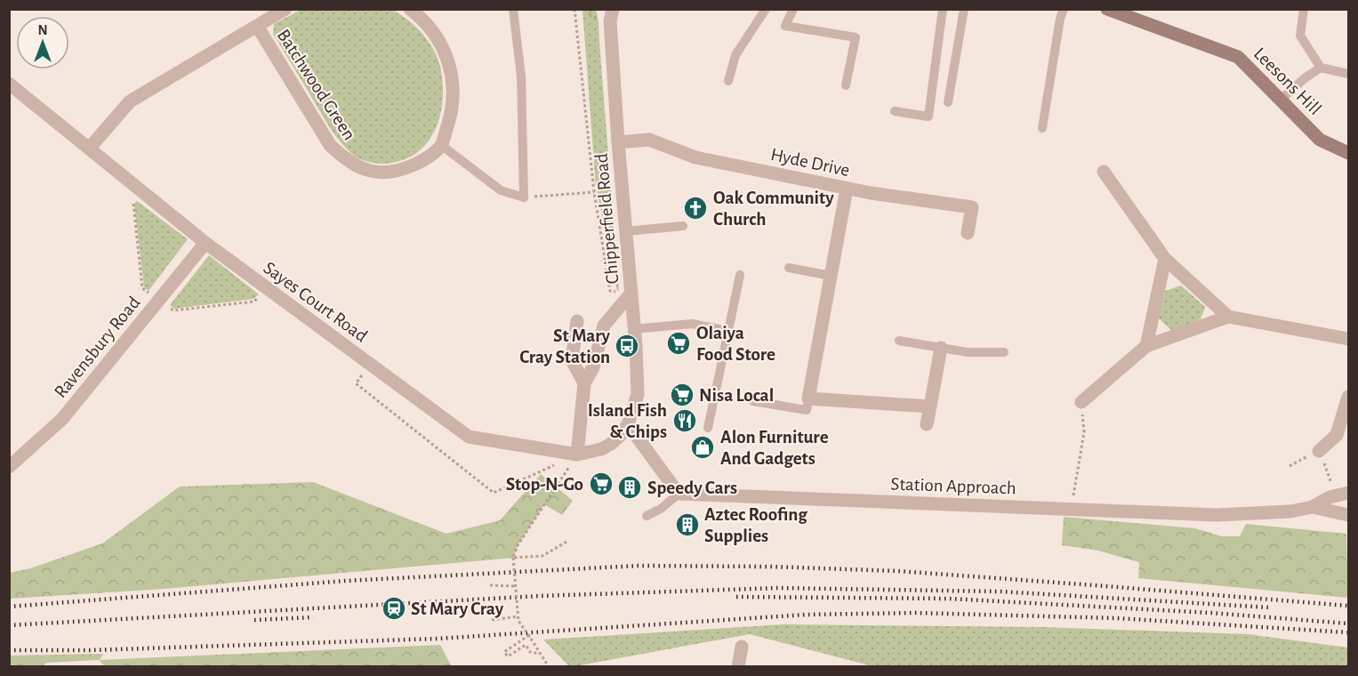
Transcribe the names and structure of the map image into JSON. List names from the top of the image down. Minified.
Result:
{"streets":{"street":["Leesons Hill","Batchwood Green","Hyde Drive","Chipperfield Road","Sayes Court Road","Ravensbury Road","Station Approach"]},"crossings":[["Batchwood Green","Sayes Court Road"],["Hyde Drive","Chipperfield Road"],["Chipperfield Road","Sayes Court Road"],["Sayes Court Road","Ravensbury Road"]],"places":{"church":["Oak Community Church"],"supermarket":["Olaiya Food Store","Nisa Local","Stop-N-Go"],"bus stop":["St Mary Cray Station"],"restaurant":["Island Fish & Chips"],"shop":["Alon Furniture And Gadgets"],"building":["Speedy Cars","Aztec Roofing Supplies"],"station":["St Mary Cray"]},"north":"top"}
